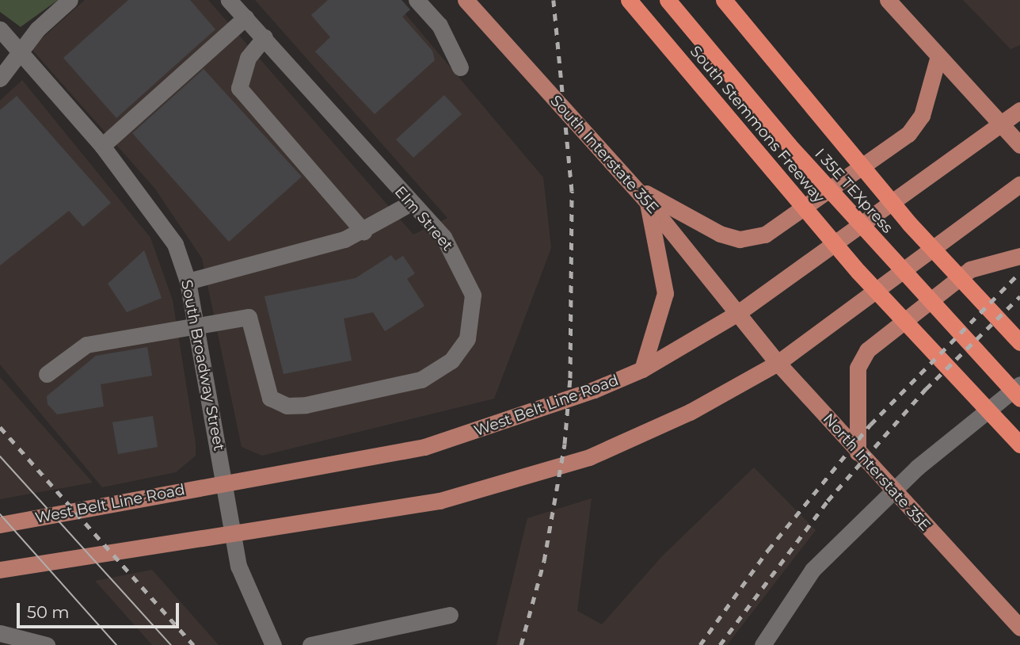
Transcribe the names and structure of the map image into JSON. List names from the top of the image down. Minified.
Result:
{"streets":{"highway":["South Stemmons Freeway","I 35E TEXpress"],"main road":["South Interstate 35E","West Belt Line Road","North Interstate 35E"],"street":["Elm Street","South Broadway Street"]},"crossings":[["South Interstate 35E","West Belt Line Road"],["South Interstate 35E","North Interstate 35E"],["Elm Street","South Broadway Street"],["South Broadway Street","West Belt Line Road"],["West Belt Line Road","North Interstate 35E"]],"scale_bar":"50 m"}
